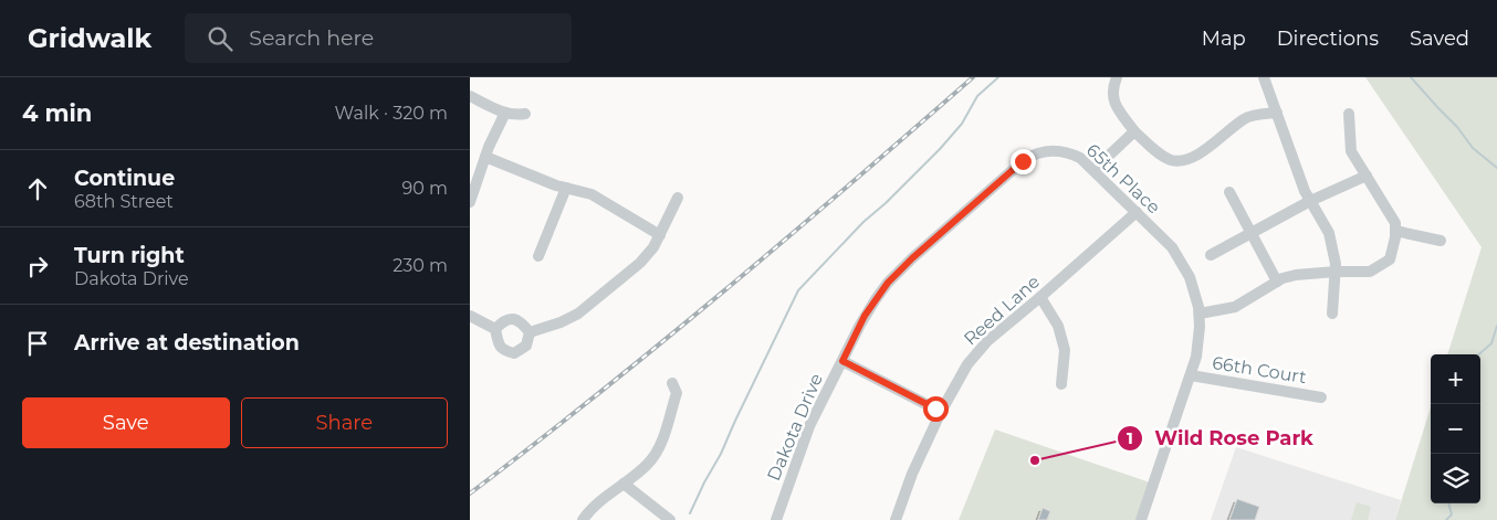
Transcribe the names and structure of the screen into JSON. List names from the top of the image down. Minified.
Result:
{"streets":{"street":["65th Place","Reed Lane","66th Court","Dakota Drive"]},"crossings":[["65th Place","Reed Lane"],["65th Place","66th Court"],["65th Place","Dakota Drive"]],"places":["Wild Rose Park"],"page":{"header":"Gridwalk","search":"Search here","nav":["Map","Directions","Saved"],"heading":["4 min","Walk · 320 m"],"list":[["Continue","68th Street","90 m"],["Turn right","Dakota Drive","230 m"],"Arrive at destination"],"map_buttons":["+","−"],"buttons":["Save","Share"]}}
